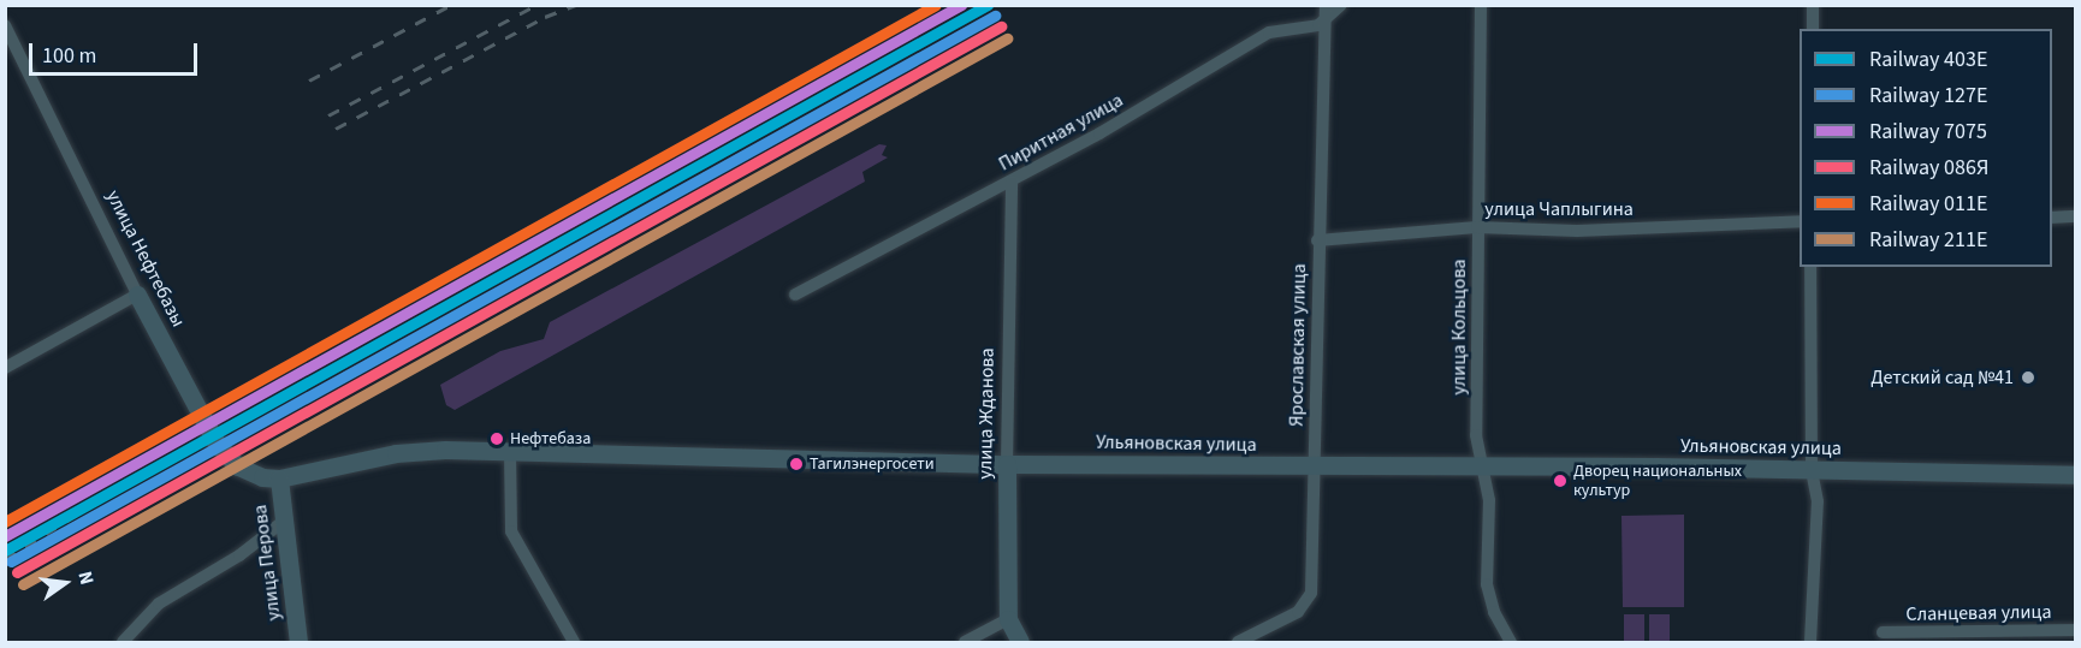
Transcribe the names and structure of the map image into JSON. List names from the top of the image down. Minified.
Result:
{"streets":{"main road":["улица Нефтебазы","улица Жданова","Ульяновская улица","улица Перова"],"street":["Пиритная улица","улица Чаплыгина","улица Кольцова","Ярославская улица","Сланцевая улица"]},"crossings":[["Пиритная улица","Ярославская улица"],["Пиритная улица","улица Жданова"],["улица Чаплыгина","улица Кольцова"],["улица Чаплыгина","Ярославская улица"],["улица Нефтебазы","Ульяновская улица"],["улица Нефтебазы","улица Перова"],["улица Кольцова","Ульяновская улица"],["Ярославская улица","Ульяновская улица"],["улица Жданова","Ульяновская улица"],["Ульяновская улица","улица Перова"]],"places":["Детский сад №41","Нефтебаза","Тагилэнергосети","Дворец национальных культур"],"lines":["rail line 403Е","rail line 7075","rail line 011Е","rail line 127Е","rail line 086Я","rail line 211Е"],"legend":["Railway 403Е","Railway 127Е","Railway 7075","Railway 086Я","Railway 011Е","Railway 211Е"],"scale_bar":"100 m","north":"right"}
